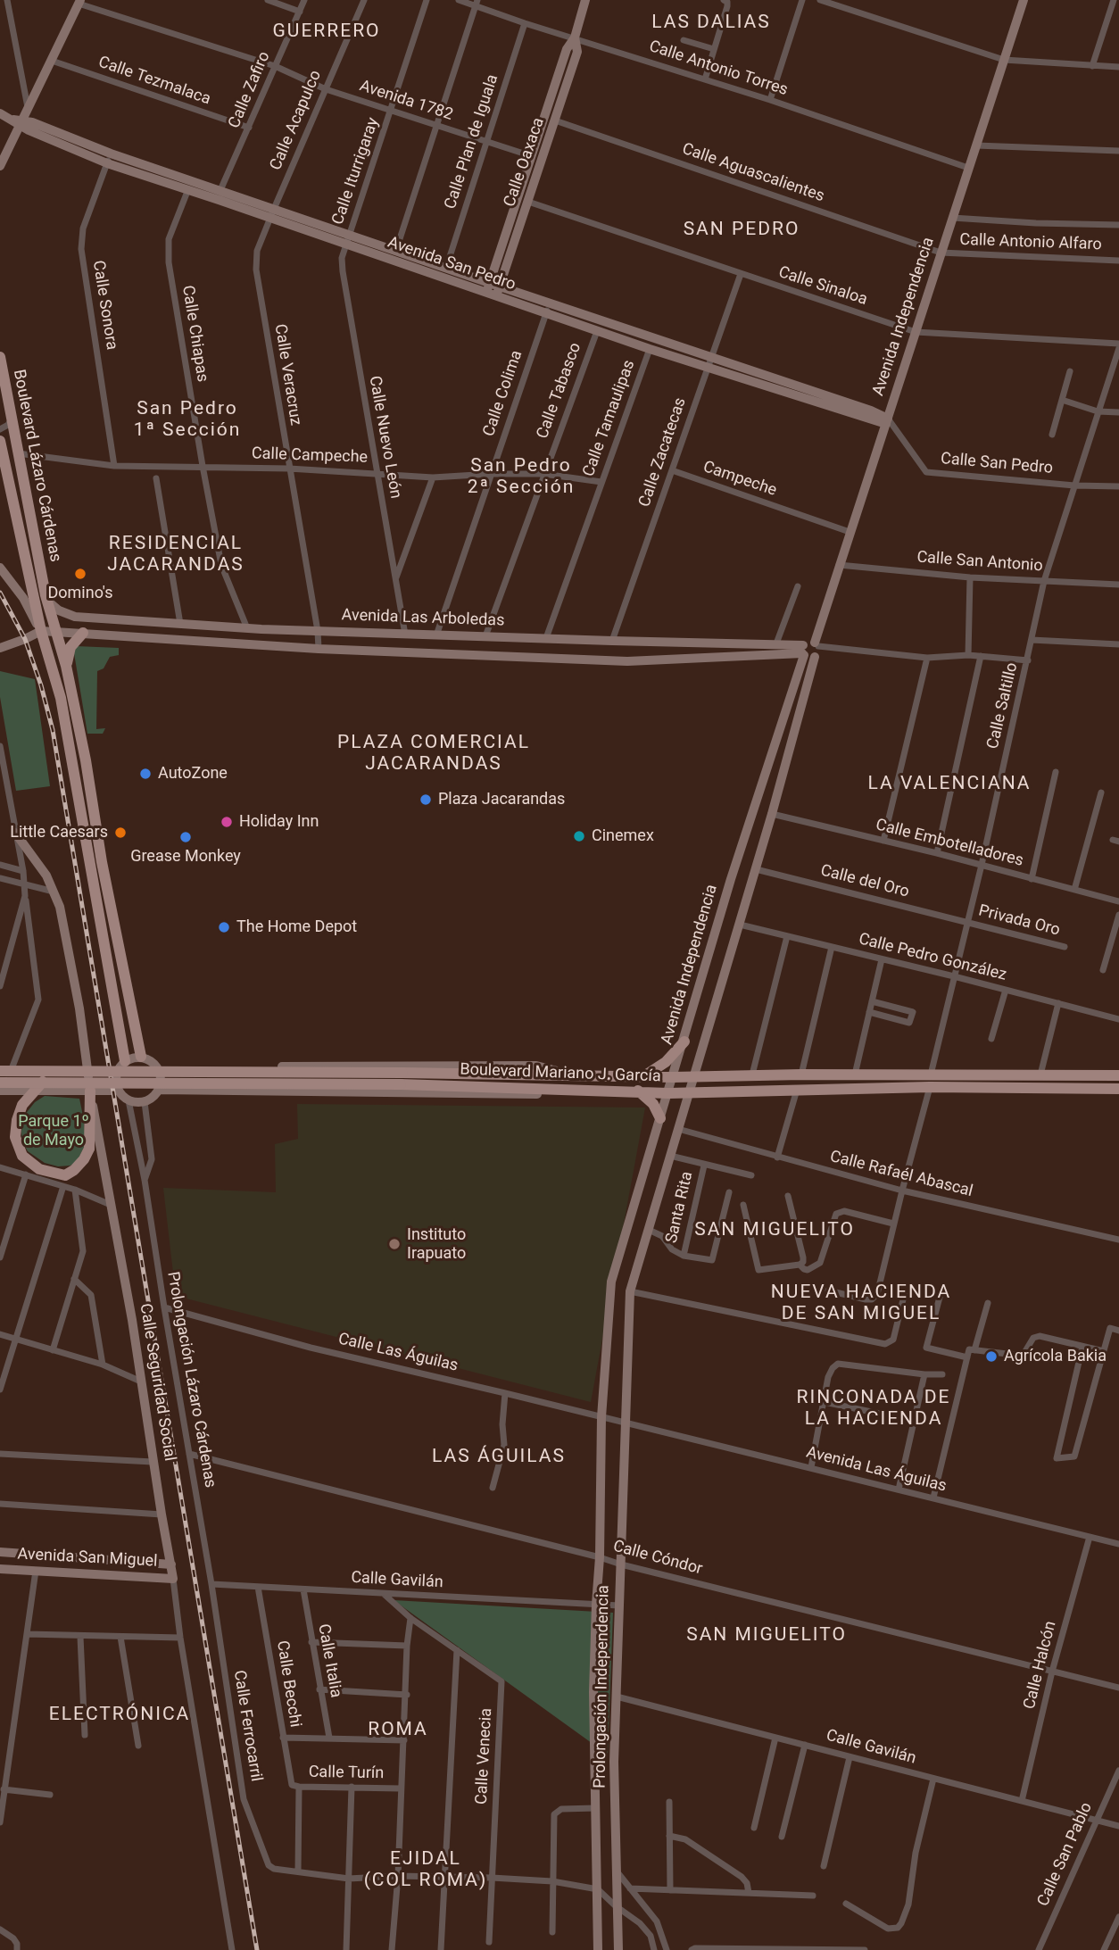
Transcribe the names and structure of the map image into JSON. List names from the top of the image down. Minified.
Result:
{"streets":{"main road":["Boulevard Lázaro Cárdenas","Boulevard Mariano J. García"],"street":["Calle Antonio Torres","Calle Tezmalaca","Calle Zafiro","Avenida 1782","Calle Acapulco","Calle Plan de Iguala","Calle Oaxaca","Calle Iturrigaray","Calle Aguascalientes","Calle Antonio Alfaro","Avenida San Pedro","Calle Sinaloa","Calle Sonora","Avenida Independencia","Calle Chiapas","Calle Veracruz","Calle Tabasco","Calle Colima","Calle Tamaulipas","Calle Nuevo León","Calle Zacatecas","Calle Campeche","Calle San Pedro","Campeche","Calle San Antonio","Avenida Las Arboledas","Calle Saltillo","Calle Embotelladores","Calle del Oro","Privada Oro","Calle Pedro González","Calle Rafaél Abascal","Santa Rita","Calle Las Águilas","Prolongación Lázaro Cárdenas","Calle Seguridad Social","Avenida Las Águilas","Avenida San Miguel","Calle Cóndor","Calle Gavilán","Calle Italia","Calle Halcón","Calle Becchi","Prolongación Independencia","Calle Ferrocarril","Calle Venecia","Calle Turín","Calle San Pablo"]},"crossings":[["Calle Antonio Torres","Calle Plan de Iguala"],["Calle Antonio Torres","Calle Oaxaca"],["Calle Antonio Torres","Avenida Independencia"],["Calle Tezmalaca","Calle Zafiro"],["Calle Zafiro","Avenida 1782"],["Calle Zafiro","Avenida San Pedro"],["Avenida 1782","Calle Acapulco"],["Avenida 1782","Calle Plan de Iguala"],["Avenida 1782","Calle Oaxaca"],["Avenida 1782","Calle Iturrigaray"],["Calle Acapulco","Avenida San Pedro"],["Calle Acapulco","Calle Veracruz"],["Calle Plan de Iguala","Avenida San Pedro"],["Calle Oaxaca","Calle Aguascalientes"],["Calle Oaxaca","Avenida San Pedro"],["Calle Oaxaca","Calle Sinaloa"],["Calle Iturrigaray","Avenida San Pedro"],["Calle Iturrigaray","Calle Nuevo León"],["Calle Aguascalientes","Calle Antonio Alfaro"],["Calle Aguascalientes","Avenida Independencia"],["Calle Antonio Alfaro","Avenida Independencia"],["Avenida San Pedro","Calle Sonora"],["Avenida San Pedro","Avenida Independencia"],["Avenida San Pedro","Calle Chiapas"],["Avenida San Pedro","Calle Veracruz"],["Avenida San Pedro","Calle Tabasco"],["Avenida San Pedro","Calle Colima"],["Avenida San Pedro","Calle Tamaulipas"],["Avenida San Pedro","Calle Nuevo León"],["Avenida San Pedro","Calle Zacatecas"],["Avenida San Pedro","Calle San Pedro"],["Calle Sinaloa","Avenida Independencia"],["Calle Sinaloa","Calle Zacatecas"],["Calle Sinaloa","Calle Saltillo"],["Calle Sonora","Calle Campeche"],["Avenida Independencia","Calle San Pedro"],["Avenida Independencia","Campeche"],["Avenida Independencia","Calle San Antonio"],["Avenida Independencia","Avenida Las Arboledas"],["Avenida Independencia","Boulevard Mariano J. García"],["Avenida Independencia","Calle Las Águilas"],["Avenida Independencia","Prolongación Independencia"],["Calle Chiapas","Calle Campeche"],["Calle Chiapas","Avenida Las Arboledas"],["Calle Veracruz","Calle Campeche"],["Calle Veracruz","Avenida Las Arboledas"],["Calle Tabasco","Calle Campeche"],["Calle Tabasco","Avenida Las Arboledas"],["Calle Colima","Calle Campeche"],["Calle Colima","Avenida Las Arboledas"],["Calle Tamaulipas","Calle Campeche"],["Calle Tamaulipas","Avenida Las Arboledas"],["Calle Nuevo León","Calle Campeche"],["Calle Nuevo León","Avenida Las Arboledas"],["Calle Zacatecas","Campeche"],["Calle Zacatecas","Avenida Las Arboledas"],["Calle Campeche","Boulevard Lázaro Cárdenas"],["Calle San Pedro","Calle Saltillo"],["Boulevard Lázaro Cárdenas","Avenida Las Arboledas"],["Calle San Antonio","Calle Saltillo"],["Calle Saltillo","Calle Embotelladores"],["Calle Saltillo","Calle del Oro"],["Calle Saltillo","Privada Oro"],["Calle Saltillo","Calle Pedro González"],["Calle Saltillo","Boulevard Mariano J. García"],["Calle del Oro","Privada Oro"],["Calle Las Águilas","Prolongación Lázaro Cárdenas"],["Calle Las Águilas","Avenida Las Águilas"],["Calle Las Águilas","Prolongación Independencia"],["Prolongación Lázaro Cárdenas","Calle Cóndor"],["Prolongación Lázaro Cárdenas","Calle Gavilán"],["Prolongación Lázaro Cárdenas","Calle Ferrocarril"],["Calle Seguridad Social","Avenida San Miguel"],["Avenida Las Águilas","Calle Halcón"],["Avenida Las Águilas","Prolongación Independencia"],["Calle Cóndor","Calle Halcón"],["Calle Cóndor","Prolongación Independencia"],["Calle Gavilán","Calle Italia"],["Calle Gavilán","Calle Halcón"],["Calle Gavilán","Calle Becchi"],["Calle Gavilán","Prolongación Independencia"],["Calle Gavilán","Calle Ferrocarril"],["Calle Gavilán","Calle Venecia"],["Calle Gavilán","Calle San Pablo"],["Calle Becchi","Calle Ferrocarril"],["Calle Becchi","Calle Turín"]],"districts":["LAS DALIAS","GUERRERO","SAN PEDRO","San Pedro 1ª Sección","San Pedro 2ª Sección","RESIDENCIAL JACARANDAS","PLAZA COMERCIAL JACARANDAS","LA VALENCIANA","SAN MIGUELITO","NUEVA HACIENDA DE SAN MIGUEL","RINCONADA DE LA HACIENDA","LAS ÁGUILAS","SAN MIGUELITO","ELECTRÓNICA","ROMA","EJIDAL (COL ROMA)"],"parks":["Parque 1º de Mayo"],"places":["Domino's","AutoZone","Plaza Jacarandas","Holiday Inn","Little Caesars","Cinemex","Grease Monkey","The Home Depot","Instituto Irapuato","Agrícola Bakia"]}
